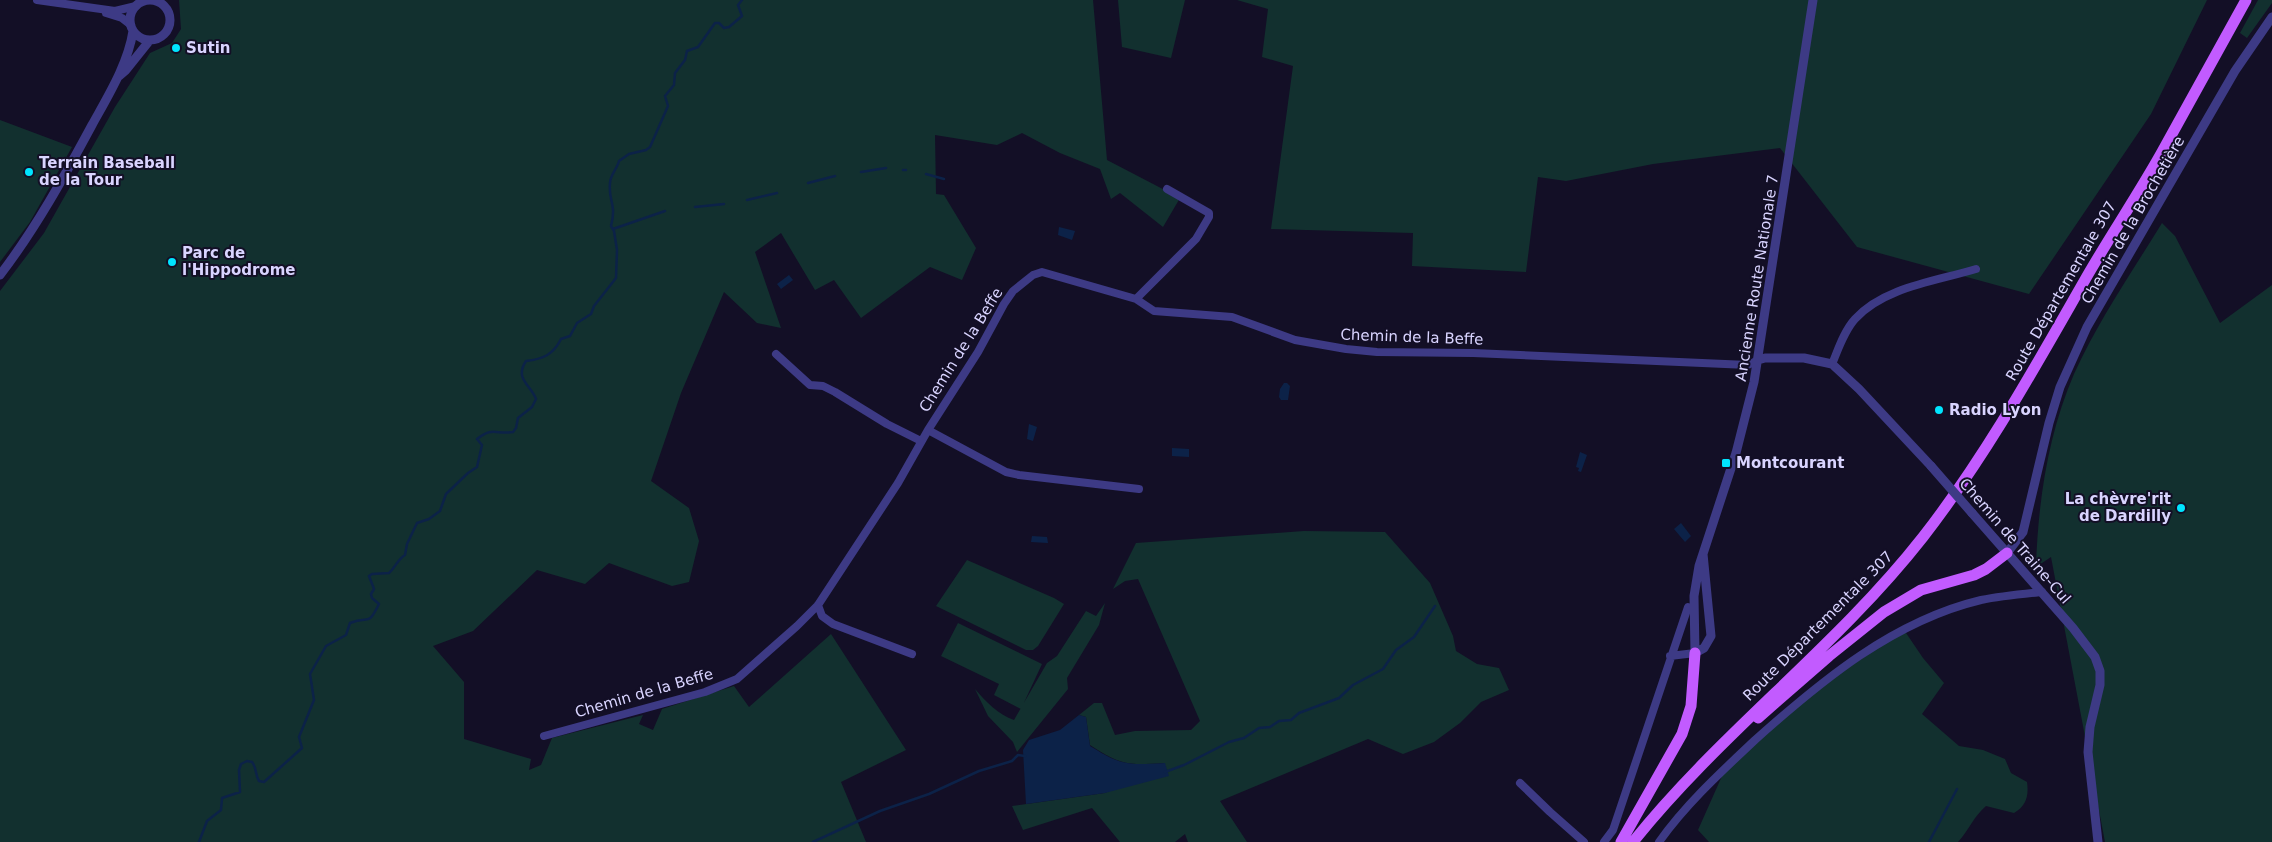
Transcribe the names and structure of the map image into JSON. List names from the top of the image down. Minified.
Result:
{"streets":{"main road":["Route Départementale 307"],"street":["Chemin de la Brochetière","Ancienne Route Nationale 7","Chemin de la Beffe","Chemin de Traine-Cul"]},"crossings":[["Chemin de la Brochetière","Chemin de Traine-Cul"],["Ancienne Route Nationale 7","Chemin de la Beffe"]],"places":{"other":["Sutin","Terrain Baseball de la Tour","Parc de l'Hippodrome","Radio Lyon","La chèvre'rit de Dardilly"],"transit":["Montcourant"]}}
